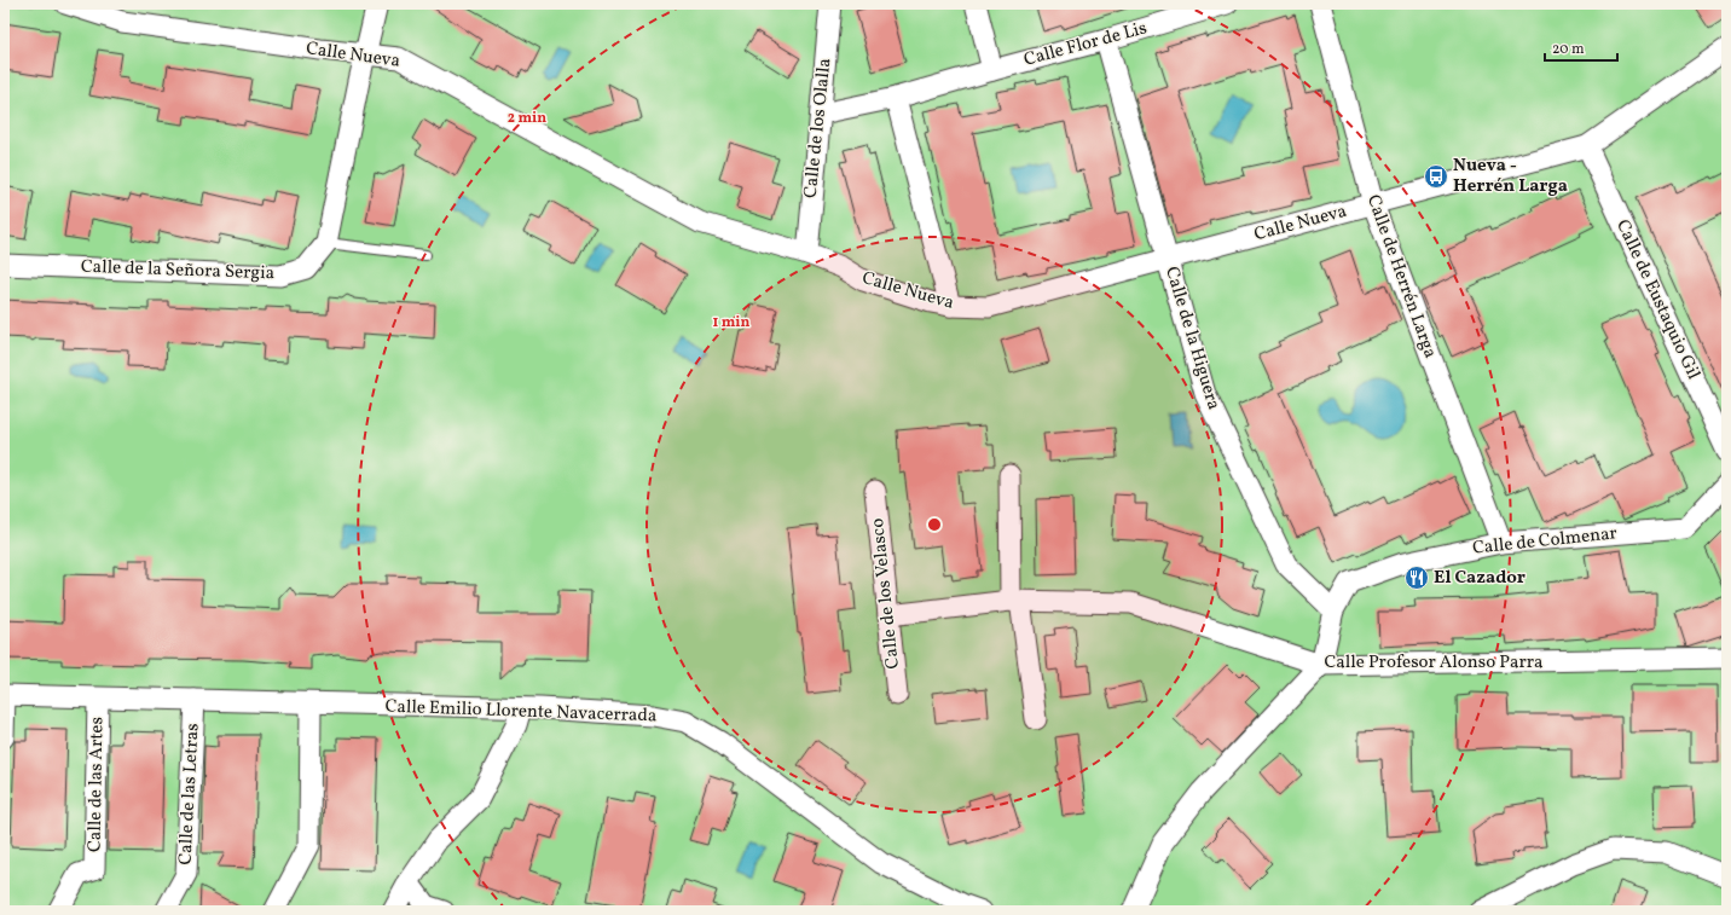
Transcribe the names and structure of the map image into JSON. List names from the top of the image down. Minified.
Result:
{"streets":{"street":["Calle Flor de Lis","Calle Nueva","Calle de los Olalla","Calle de la Señora Sergia","Calle de Herrén Larga","Calle de Eustaquio Gil","Calle de la Higuera","Calle de Colmenar","Calle de los Velasco","Calle Profesor Alonso Parra","Calle Emilio Llorente Navacerrada","Calle de las Artes","Calle de las Letras"]},"crossings":[["Calle Flor de Lis","Calle de los Olalla"],["Calle Flor de Lis","Calle de la Higuera"],["Calle Nueva","Calle de los Olalla"],["Calle Nueva","Calle de la Señora Sergia"],["Calle Nueva","Calle de Herrén Larga"],["Calle Nueva","Calle de Eustaquio Gil"],["Calle Nueva","Calle de la Higuera"],["Calle de Herrén Larga","Calle de Colmenar"],["Calle de la Higuera","Calle de Colmenar"],["Calle de Colmenar","Calle Profesor Alonso Parra"],["Calle de los Velasco","Calle Profesor Alonso Parra"],["Calle Emilio Llorente Navacerrada","Calle de las Artes"],["Calle Emilio Llorente Navacerrada","Calle de las Letras"]],"places":{"bus stop":["Nueva - Herrén Larga"],"restaurant":["El Cazador"]},"scale_bar":"20 m","rings":["2 min","1 min"]}
